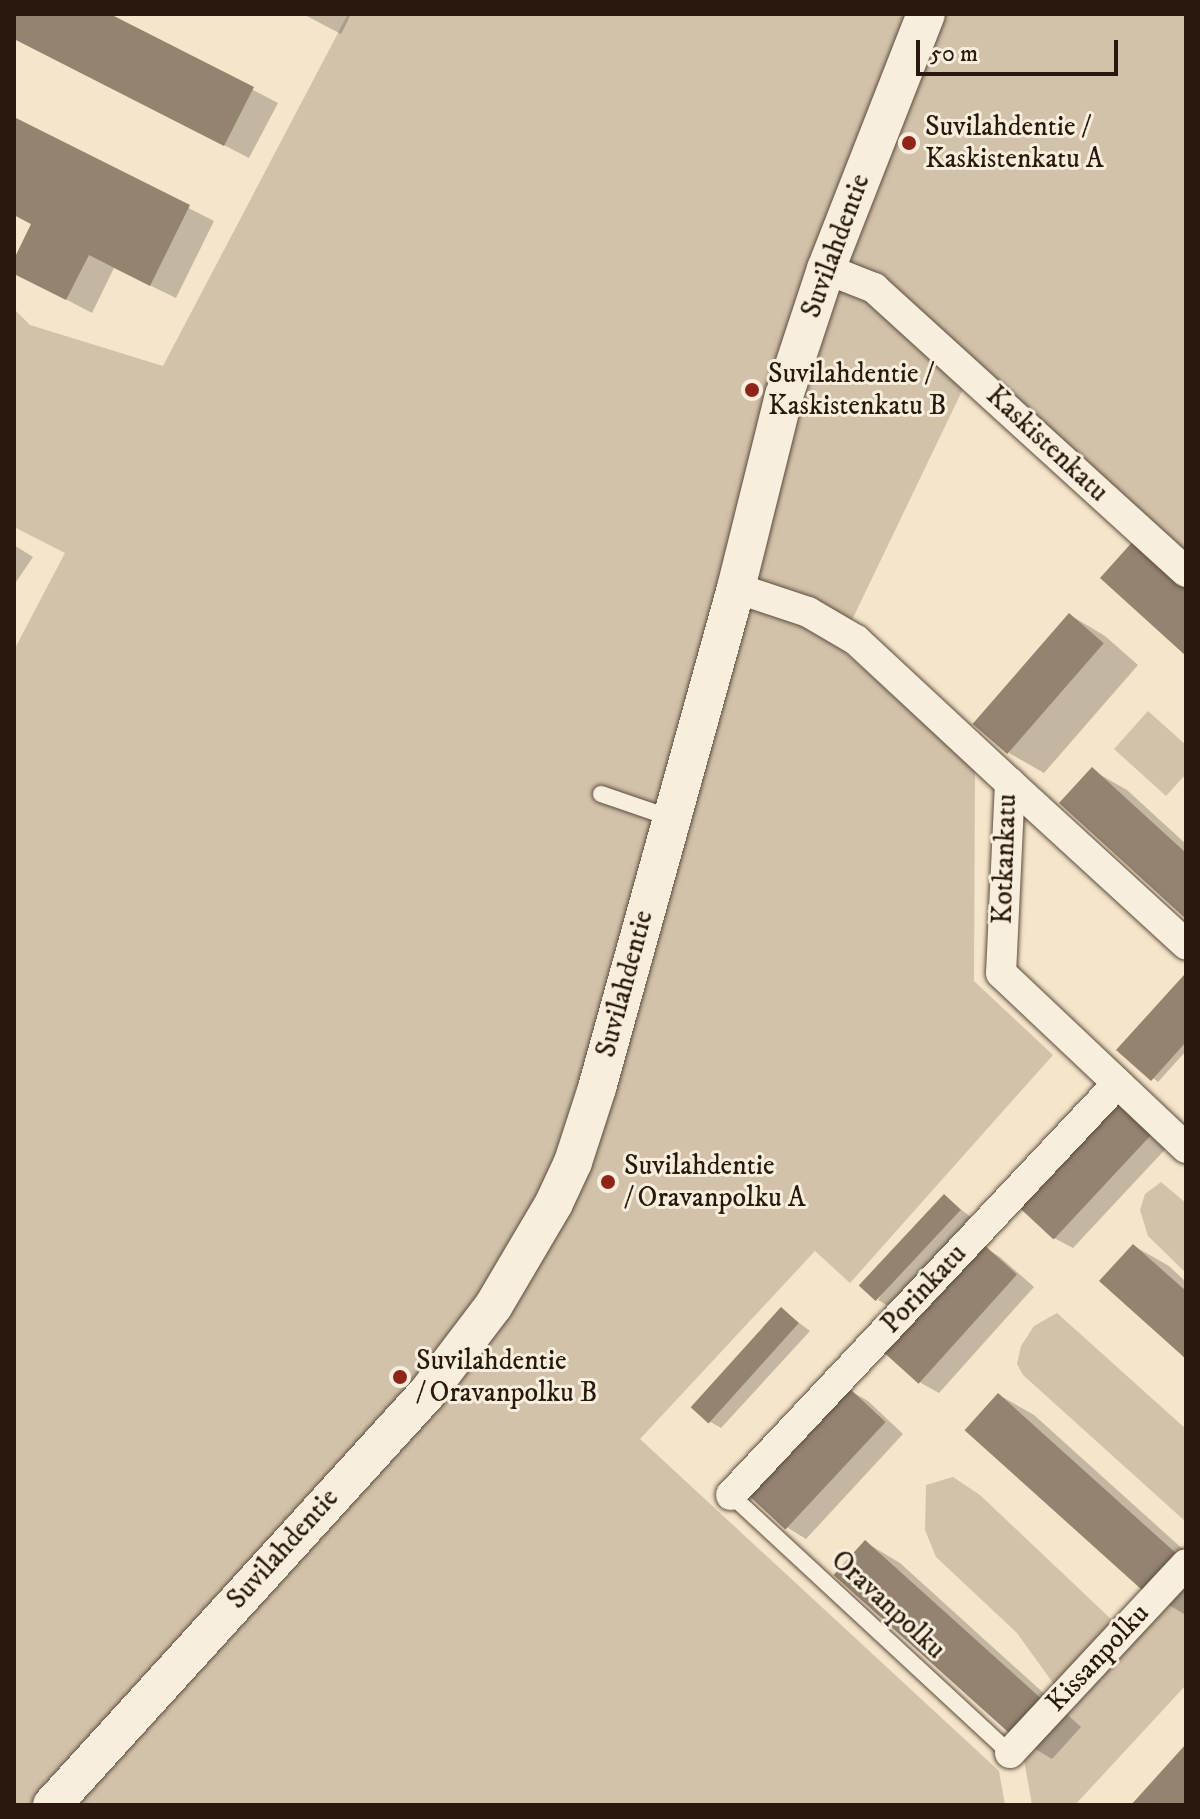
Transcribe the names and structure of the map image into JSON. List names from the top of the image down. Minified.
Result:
{"streets":{"street":["Suvilahdentie","Kaskistenkatu","Kotkankatu","Porinkatu","Kissanpolku"],"lane":["Oravanpolku"]},"crossings":[["Suvilahdentie","Kaskistenkatu"],["Suvilahdentie","Kotkankatu"],["Kotkankatu","Porinkatu"],["Porinkatu","Oravanpolku"],["Oravanpolku","Kissanpolku"]],"places":["Suvilahdentie / Kaskistenkatu A","Suvilahdentie / Kaskistenkatu B","Suvilahdentie / Oravanpolku A","Suvilahdentie / Oravanpolku B"],"scale_bar":"50 m"}
